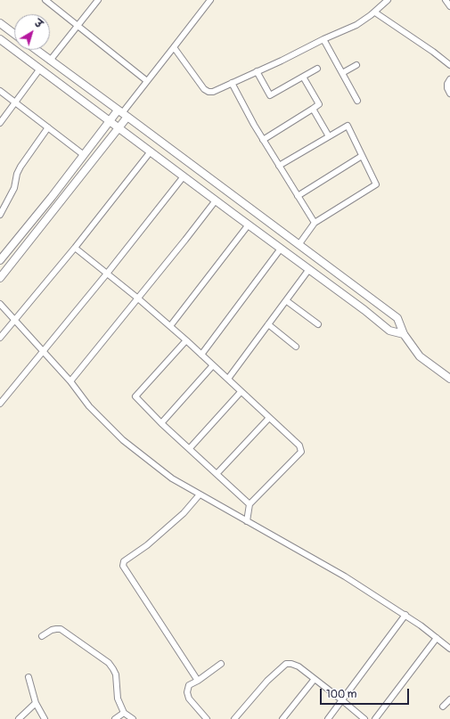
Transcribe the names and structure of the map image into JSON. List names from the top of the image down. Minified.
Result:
{"scale_bar":"100 m","north":"top right"}
